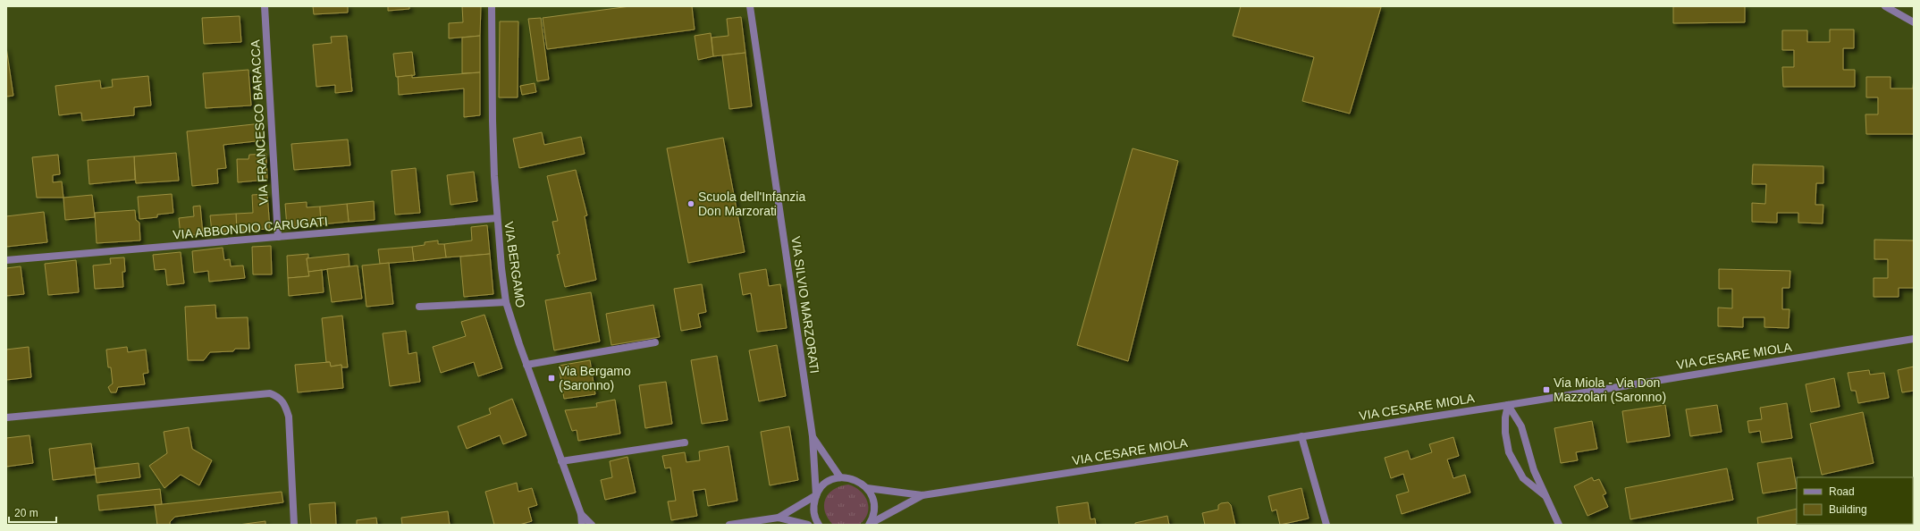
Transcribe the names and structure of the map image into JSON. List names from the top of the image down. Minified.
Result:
{"streets":{"street":["VIA FRANCESCO BARACCA","VIA ABBONDIO CARUGATI","VIA BERGAMO","VIA SILVIO MARZORATI","VIA CESARE MIOLA"]},"crossings":[["VIA FRANCESCO BARACCA","VIA ABBONDIO CARUGATI"],["VIA ABBONDIO CARUGATI","VIA BERGAMO"],["VIA SILVIO MARZORATI","VIA CESARE MIOLA"]],"places":{"other":["Scuola dell'Infanzia Don Marzorati"],"transit":["Via Bergamo (Saronno)","Via Miola - Via Don Mazzolari (Saronno)"]},"legend":["Road","Building"],"scale_bar":"20 m"}
